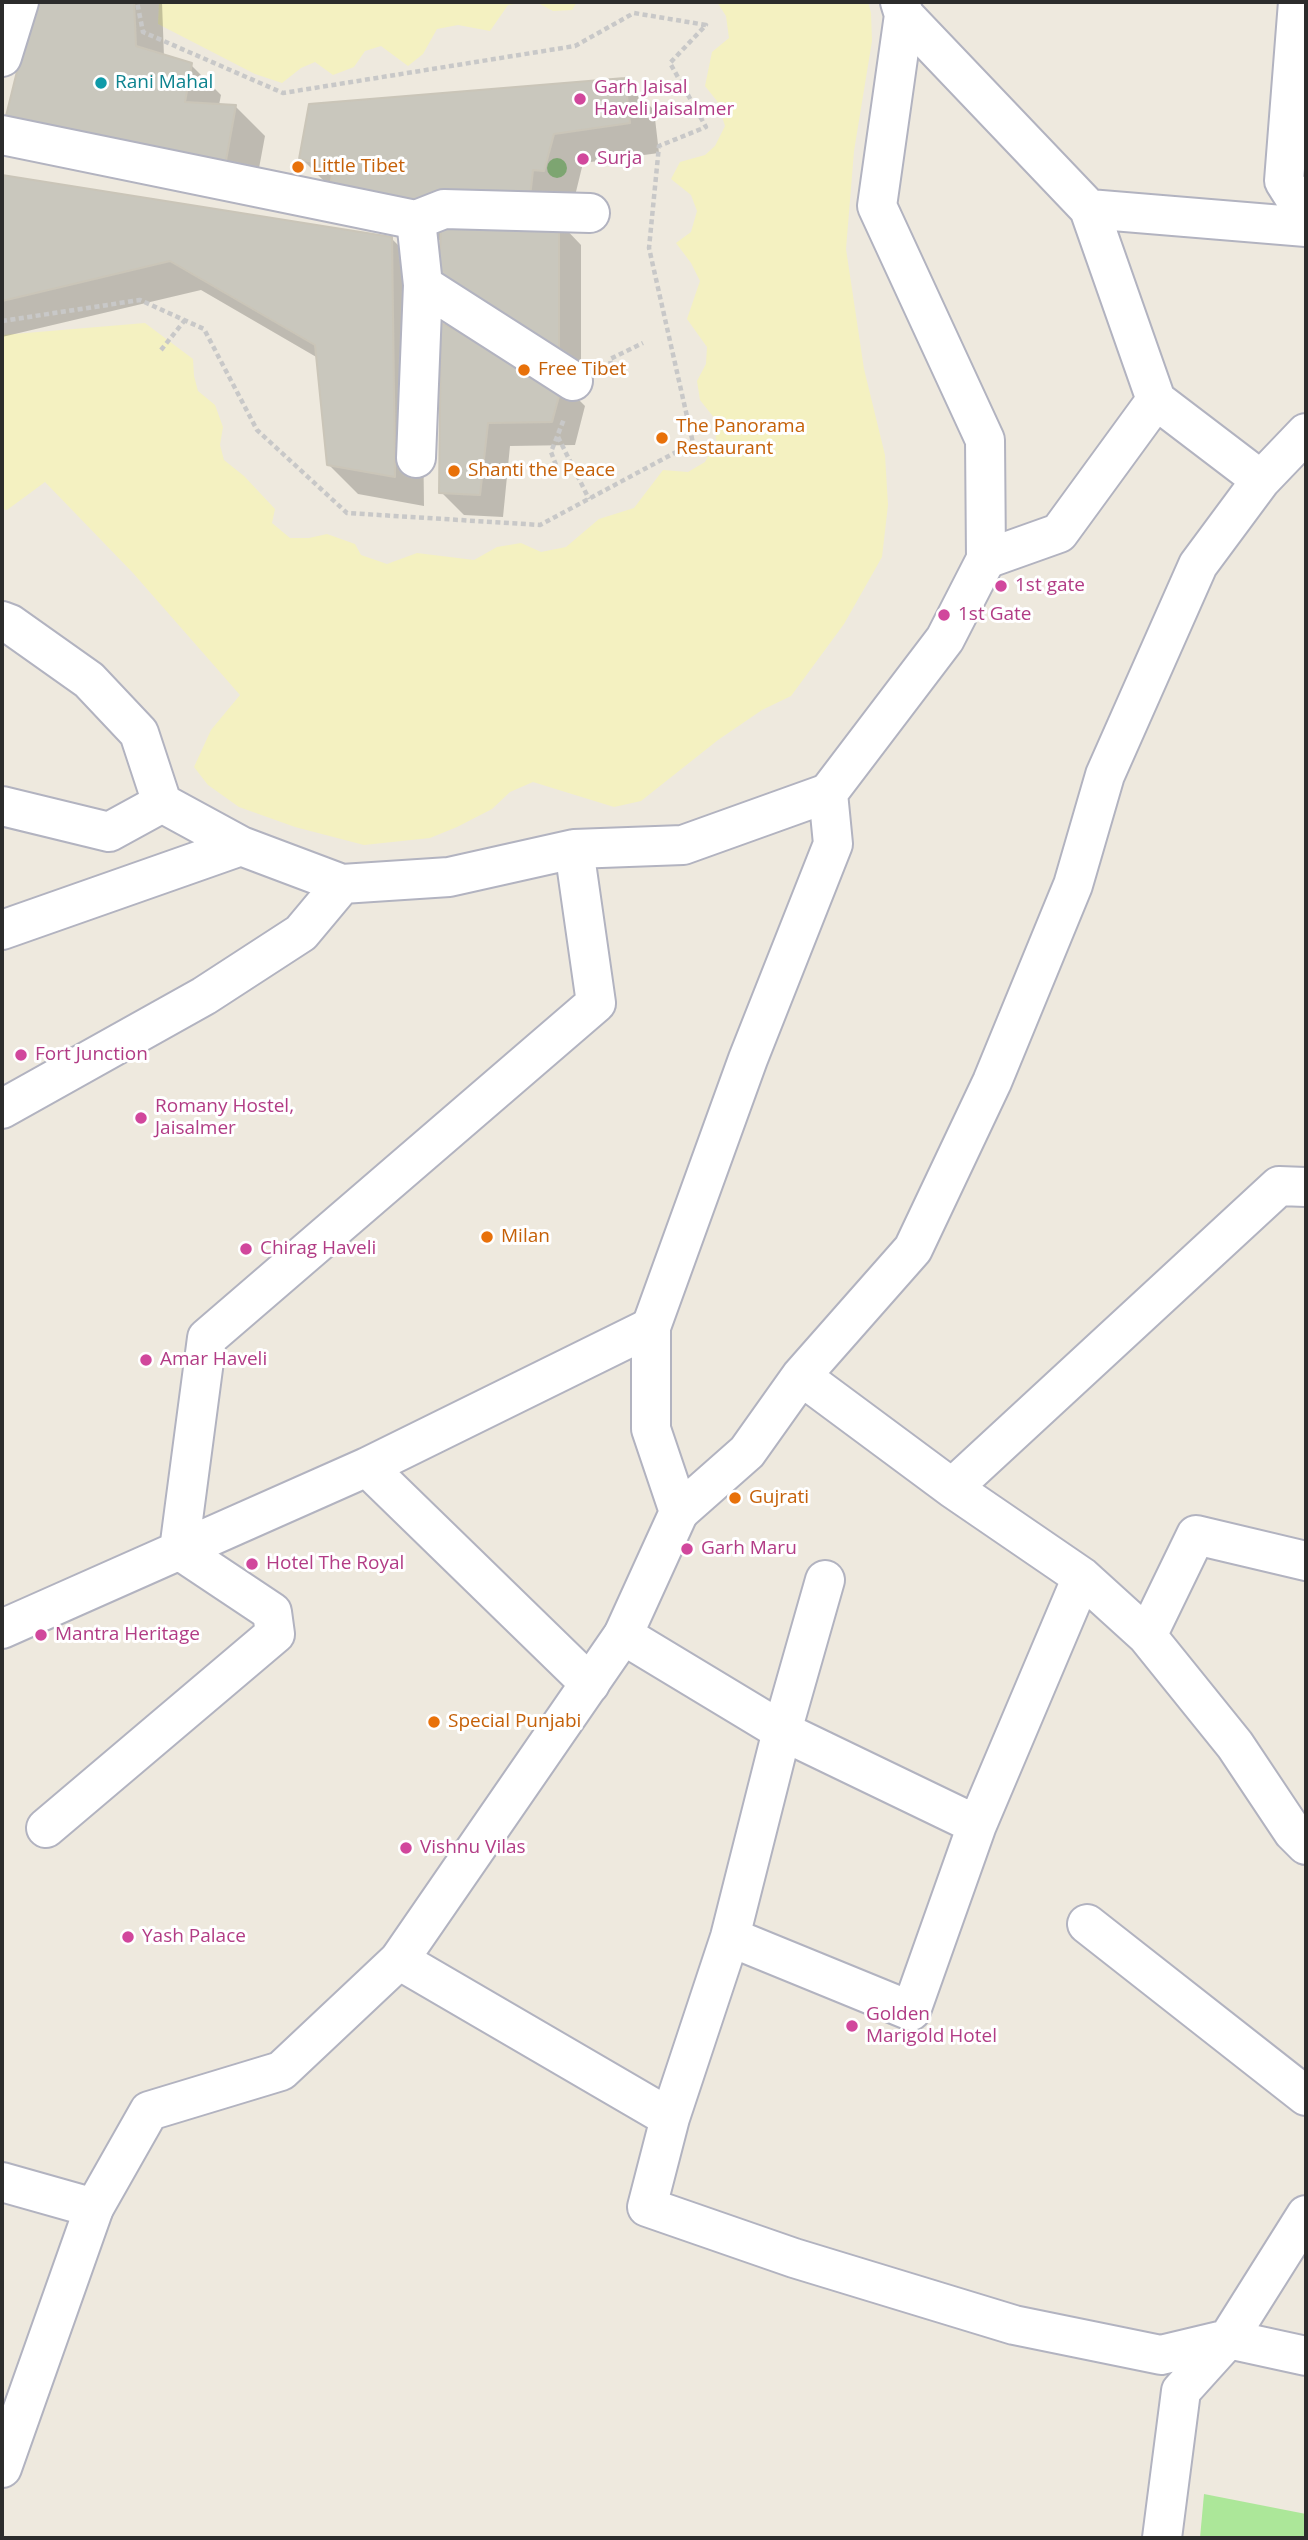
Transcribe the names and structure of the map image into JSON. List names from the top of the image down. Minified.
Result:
{"places":["Rani Mahal","Garh Jaisal Haveli Jaisalmer","Surja","Little Tibet","Free Tibet","The Panorama Restaurant","Shanti the Peace","1st gate","1st Gate","Fort Junction","Romany Hostel, Jaisalmer","Milan","Chirag Haveli","Amar Haveli","Gujrati","Garh Maru","Hotel The Royal","Mantra Heritage","Special Punjabi","Vishnu Vilas","Yash Palace","Golden Marigold Hotel"]}
